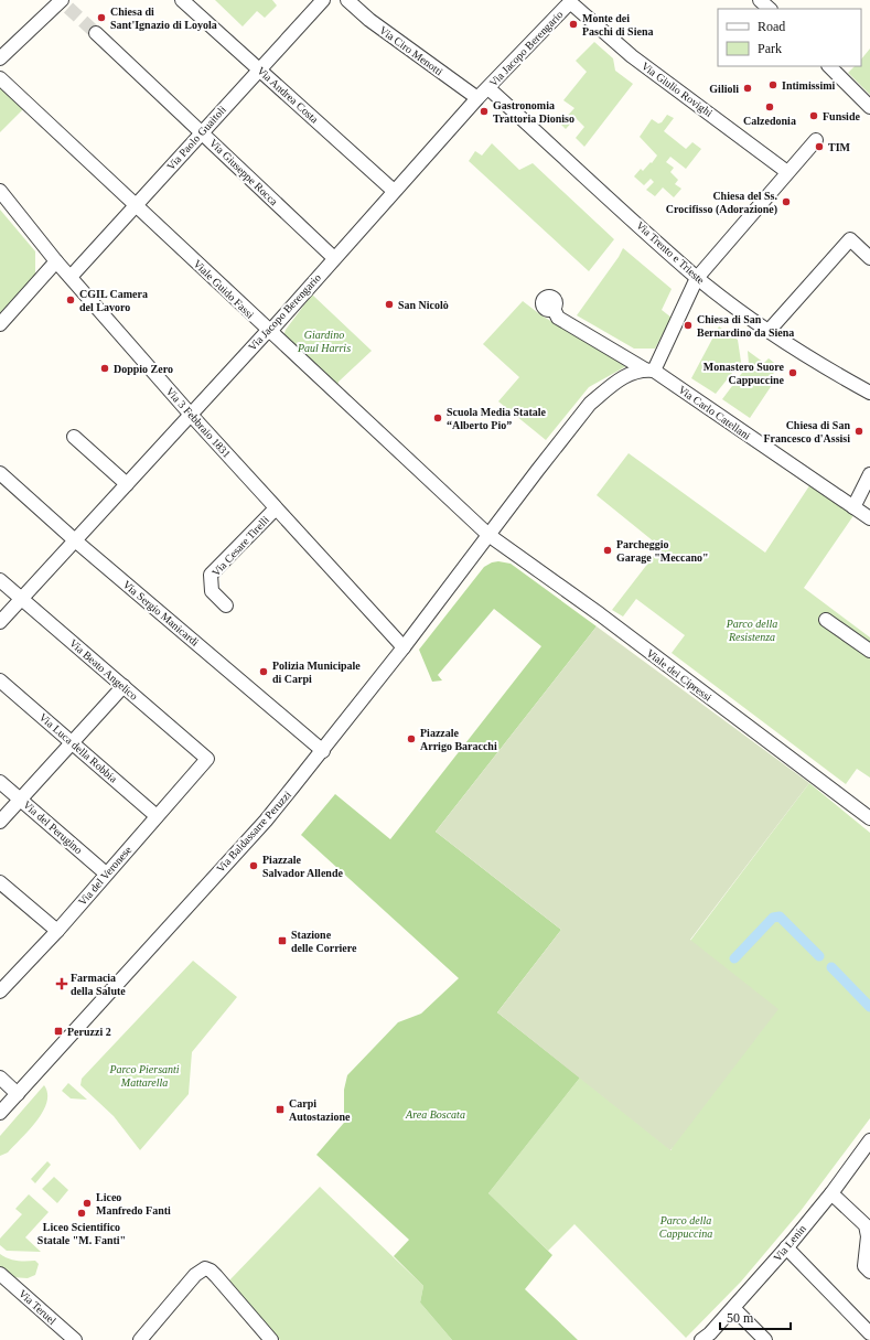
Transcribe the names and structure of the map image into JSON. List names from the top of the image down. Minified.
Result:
{"streets":{"street":["Via Jacopo Berengario","Via Ciro Menotti","Via Giulio Rovighi","Via Andrea Costa","Via Paolo Guaitoli","Via Giuseppe Rocca","Via Trento e Trieste","Viale Guido Fassi","Via Carlo Catellani","Via 3 Febbraio 1831","Via Cesare Tirelli","Via Sergio Manicardi","Via Beato Angelico","Viale dei Cipressi","Via Luca della Robbia","Via del Perugino","Via Baldassarre Peruzzi","Via del Veronese","Via Lenin","Via Teruel"]},"crossings":[["Via Jacopo Berengario","Via Ciro Menotti"],["Via Jacopo Berengario","Via Giulio Rovighi"],["Via Jacopo Berengario","Via Andrea Costa"],["Via Jacopo Berengario","Via Giuseppe Rocca"],["Via Jacopo Berengario","Via Trento e Trieste"],["Via Jacopo Berengario","Viale Guido Fassi"],["Via Jacopo Berengario","Via 3 Febbraio 1831"],["Via Jacopo Berengario","Via Sergio Manicardi"],["Via Jacopo Berengario","Via Beato Angelico"],["Via Andrea Costa","Via Paolo Guaitoli"],["Via Paolo Guaitoli","Via Giuseppe Rocca"],["Via Paolo Guaitoli","Viale Guido Fassi"],["Via Paolo Guaitoli","Via 3 Febbraio 1831"],["Viale Guido Fassi","Viale dei Cipressi"],["Viale Guido Fassi","Via Baldassarre Peruzzi"],["Via 3 Febbraio 1831","Via Cesare Tirelli"],["Via 3 Febbraio 1831","Via Baldassarre Peruzzi"],["Via Sergio Manicardi","Via Baldassarre Peruzzi"],["Via Beato Angelico","Via del Veronese"],["Viale dei Cipressi","Via Baldassarre Peruzzi"],["Via Luca della Robbia","Via del Veronese"],["Via del Perugino","Via del Veronese"]],"parks":["Giardino Paul Harris","Parco della Resistenza","Parco Piersanti Mattarella","Area Boscata","Parco della Cappuccina"],"places":{"other":["Chiesa di Sant'Ignazio di Loyola","Monte dei Paschi di Siena","Intimissimi","Gilioli","Calzedonia","Gastronomia Trattoria Dioniso","Funside","TIM","Chiesa del Ss. Crocifisso (Adorazione)","CGIL Camera del Lavoro","San Nicolò","Chiesa di San Bernardino da Siena","Doppio Zero","Monastero Suore Cappuccine","Scuola Media Statale “Alberto Pio”","Chiesa di San Francesco d'Assisi","Parcheggio Garage \"Meccano\"","Polizia Municipale di Carpi","Piazzale Arrigo Baracchi","Piazzale Salvador Allende","Liceo Manfredo Fanti","Liceo Scientifico Statale \"M. Fanti\""],"transit":["Stazione delle Corriere","Peruzzi 2","Carpi Autostazione"],"health":["Farmacia della Salute"]},"legend":["Road","Park"],"scale_bar":"50 m"}
